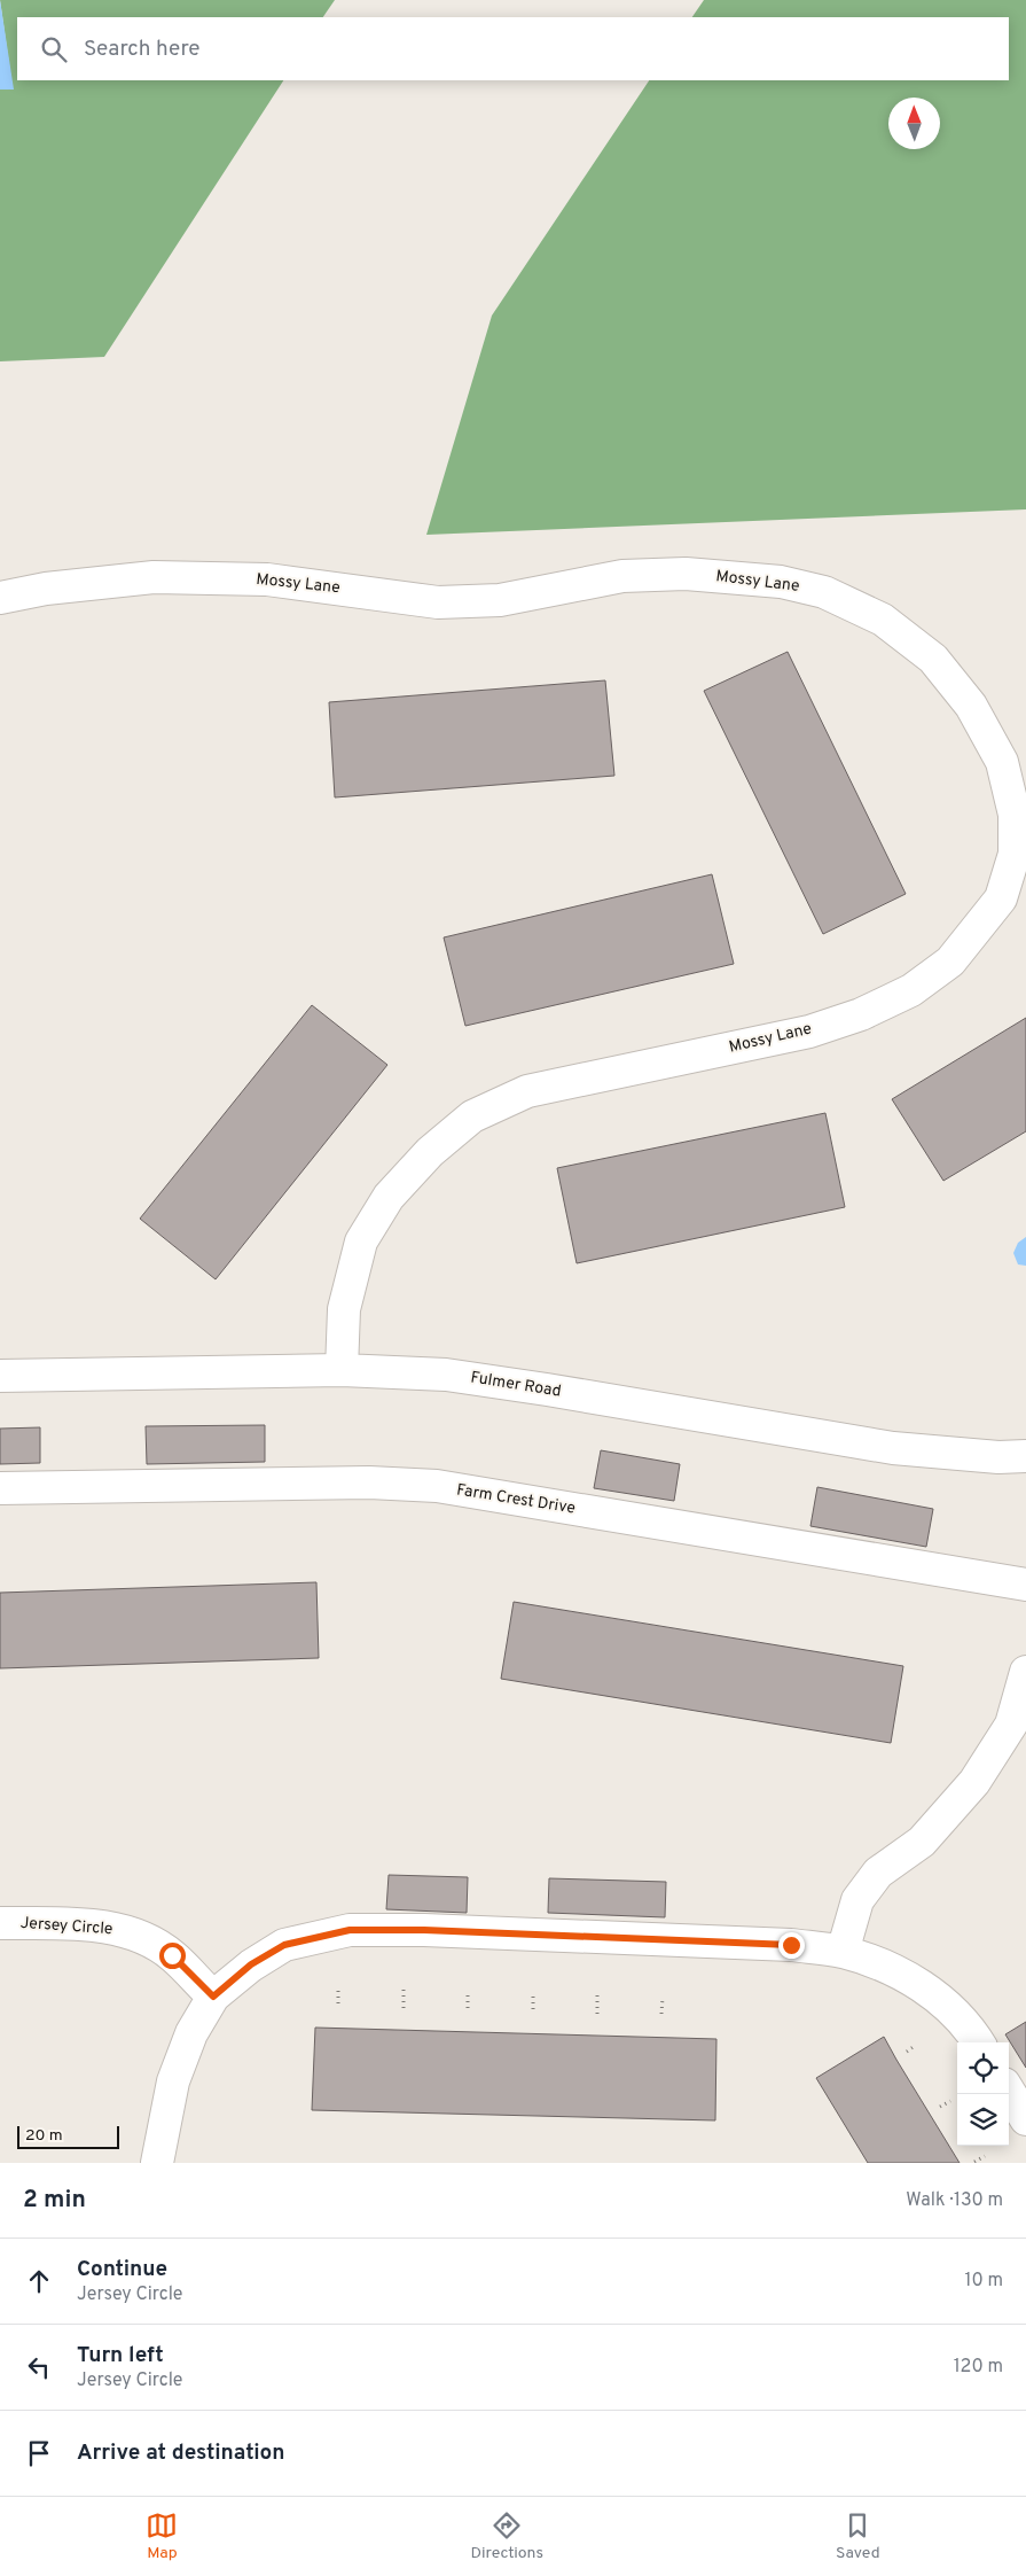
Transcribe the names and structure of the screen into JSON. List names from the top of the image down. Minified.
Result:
{"streets":{"street":["Mossy Lane","Fulmer Road","Farm Crest Drive","Jersey Circle"]},"crossings":[["Mossy Lane","Fulmer Road"]],"scale_bar":"20 m","north":"top","page":{"search":"Search here","scale":"20 m","heading":["2 min","Walk · 130 m"],"list":[["Continue","Jersey Circle","10 m"],["Turn left","Jersey Circle","120 m"],"Arrive at destination"],"nav":["Map","Directions","Saved"]}}
